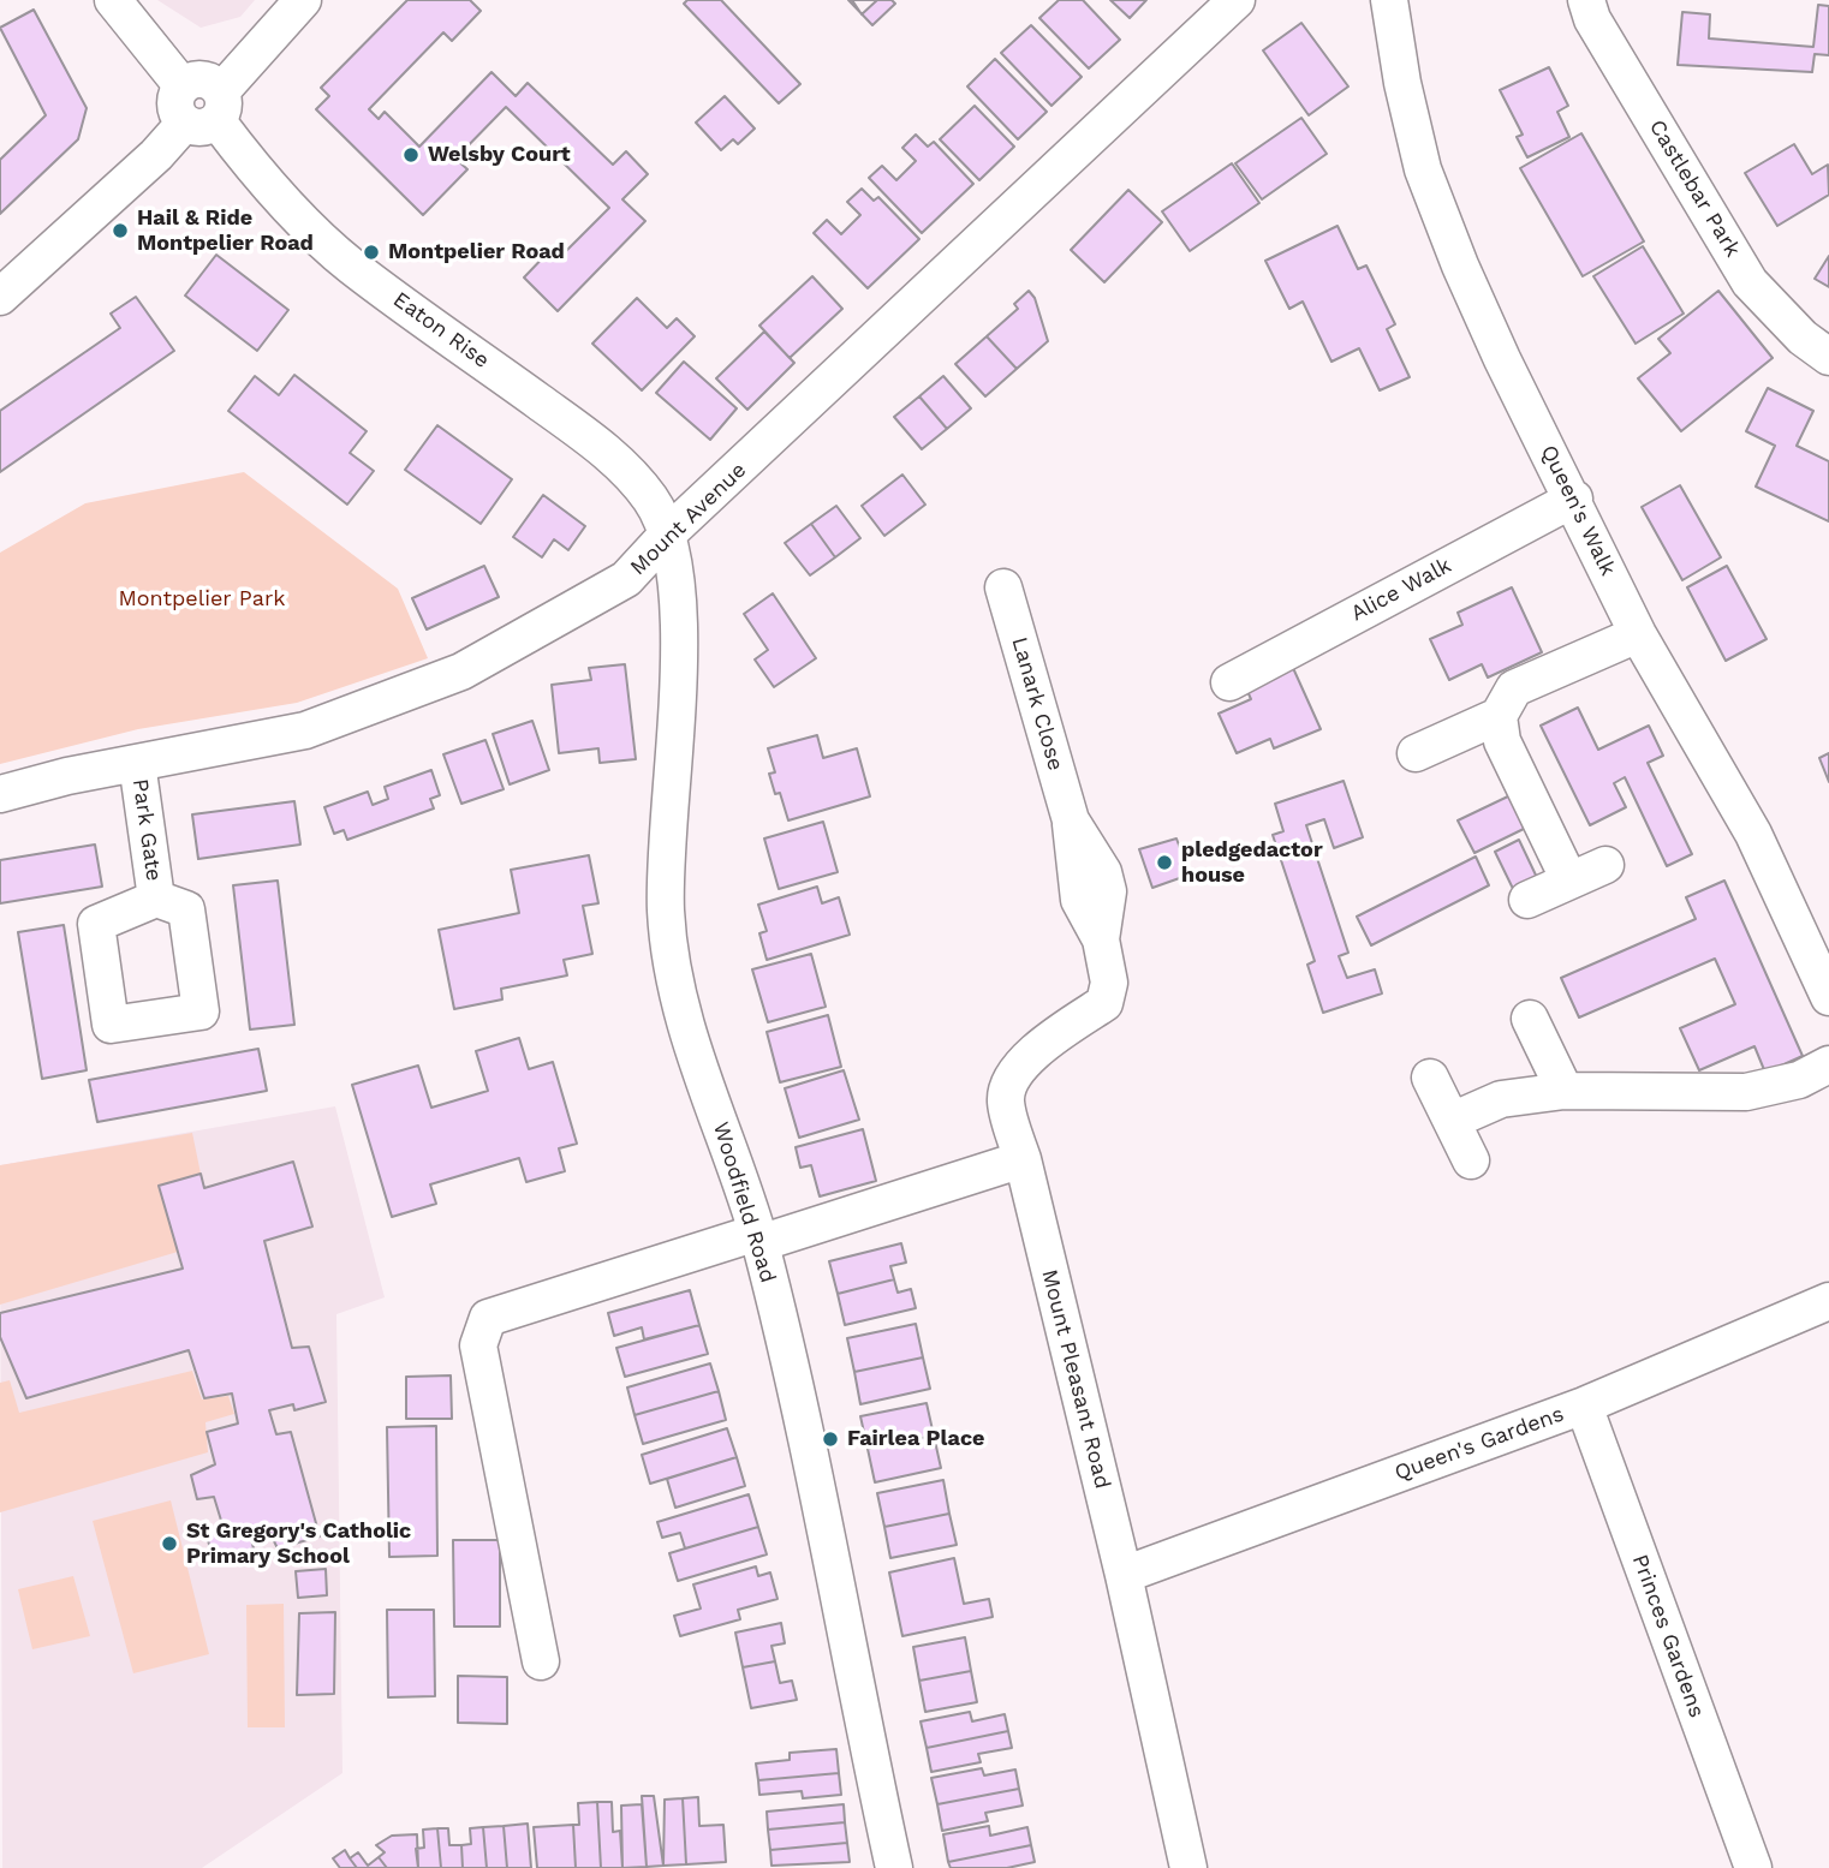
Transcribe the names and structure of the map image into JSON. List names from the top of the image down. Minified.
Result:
{"streets":{"street":["Castlebar Park","Eaton Rise","Queen's Walk","Mount Avenue","Alice Walk","Lanark Close","Park Gate","Woodfield Road","Mount Pleasant Road","Queen's Gardens","Princes Gardens"]},"crossings":[["Eaton Rise","Mount Avenue"],["Eaton Rise","Woodfield Road"],["Queen's Walk","Alice Walk"],["Mount Avenue","Park Gate"],["Mount Avenue","Woodfield Road"],["Lanark Close","Mount Pleasant Road"],["Mount Pleasant Road","Queen's Gardens"],["Queen's Gardens","Princes Gardens"]],"parks":["Montpelier Park"],"places":["Welsby Court","Hail & Ride Montpelier Road","Montpelier Road","pledgedactor house","Fairlea Place","St Gregory's Catholic Primary School"]}
